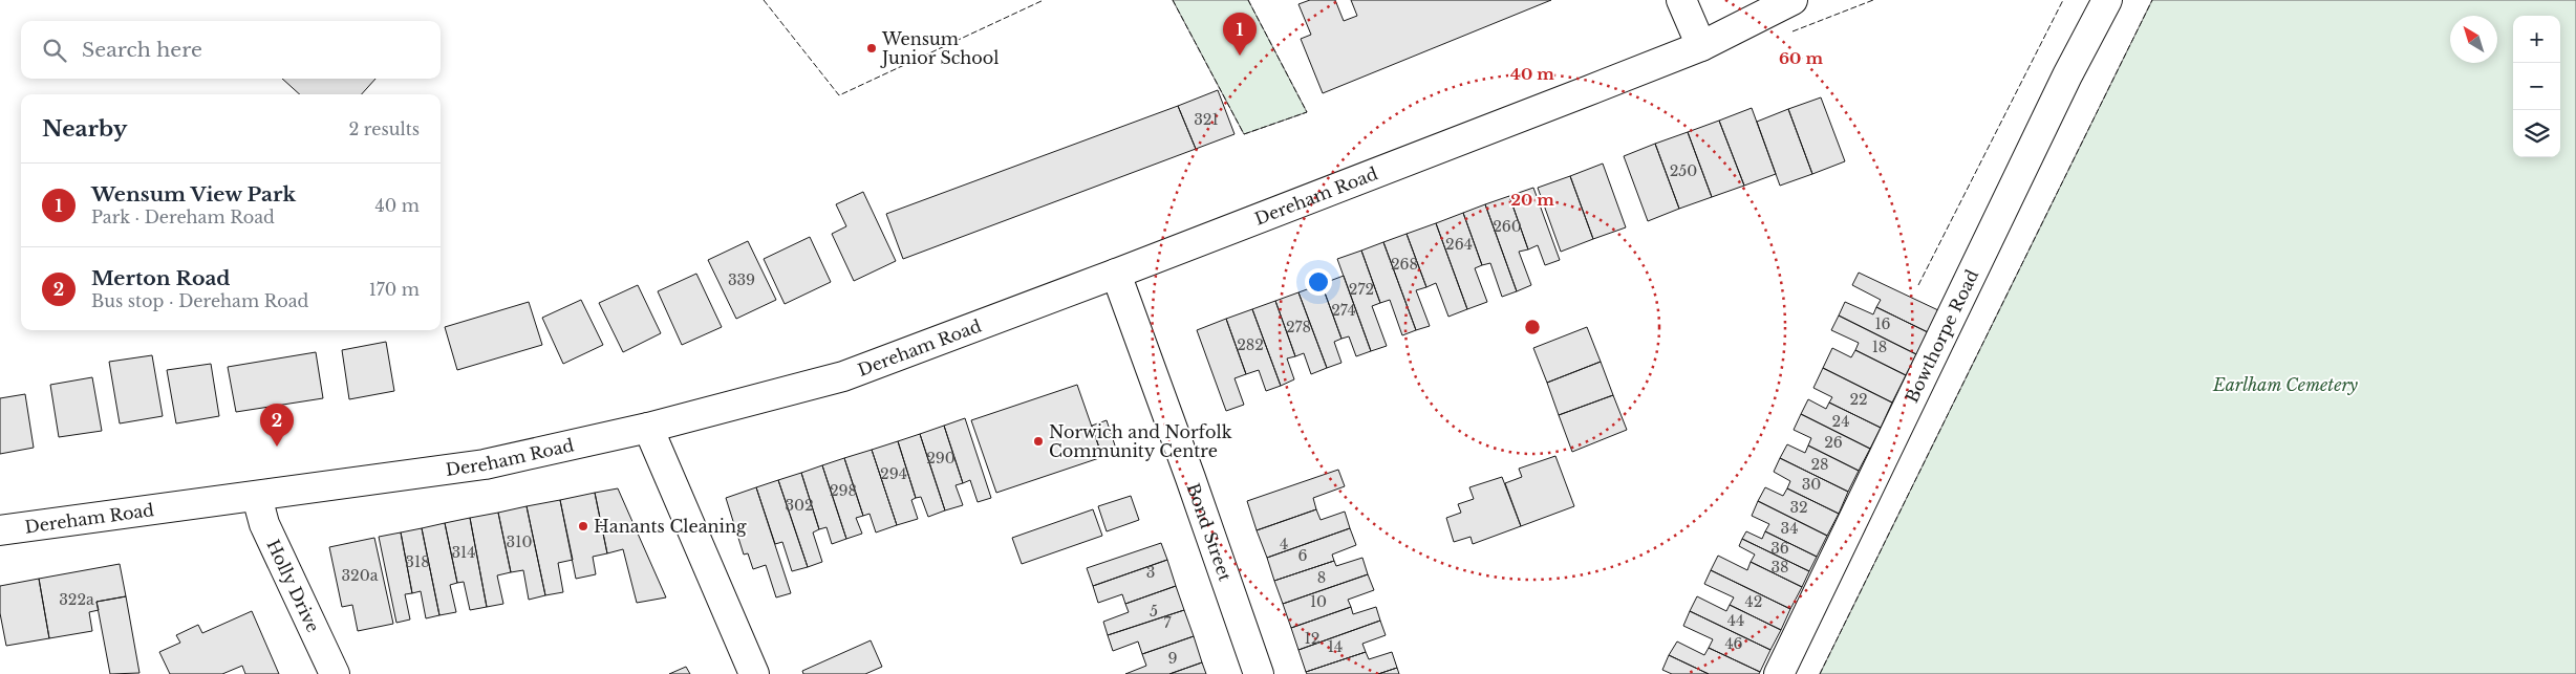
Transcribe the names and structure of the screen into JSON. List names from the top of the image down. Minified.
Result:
{"streets":{"main road":["Dereham Road","Bowthorpe Road","Bond Street","Holly Drive"]},"crossings":[["Dereham Road","Bond Street"],["Dereham Road","Holly Drive"]],"parks":["Earlham Cemetery"],"places":["Wensum Junior School","Norwich and Norfolk Community Centre","Hanants Cleaning"],"house_numbers":["321","250","260","264","268","339","272","274","16","278","282","18","22","24","26","290","28","294","30","298","302","32","34","310","4","36","314","6","318","38","3","320a","8","322a","10","42","5","44","7","12","46","14","9"],"north":"top left","page":{"pins":["1","2"],"map_buttons":["+","−"],"search":"Search here","heading":["Nearby","2 results"],"list":[{"mark":"1","name":"Wensum View Park","note":"Park · Dereham Road","value":"40 m"},{"mark":"2","name":"Merton Road","note":"Bus stop · Dereham Road","value":"170 m"}]},"rings":["60 m","40 m","20 m"]}
